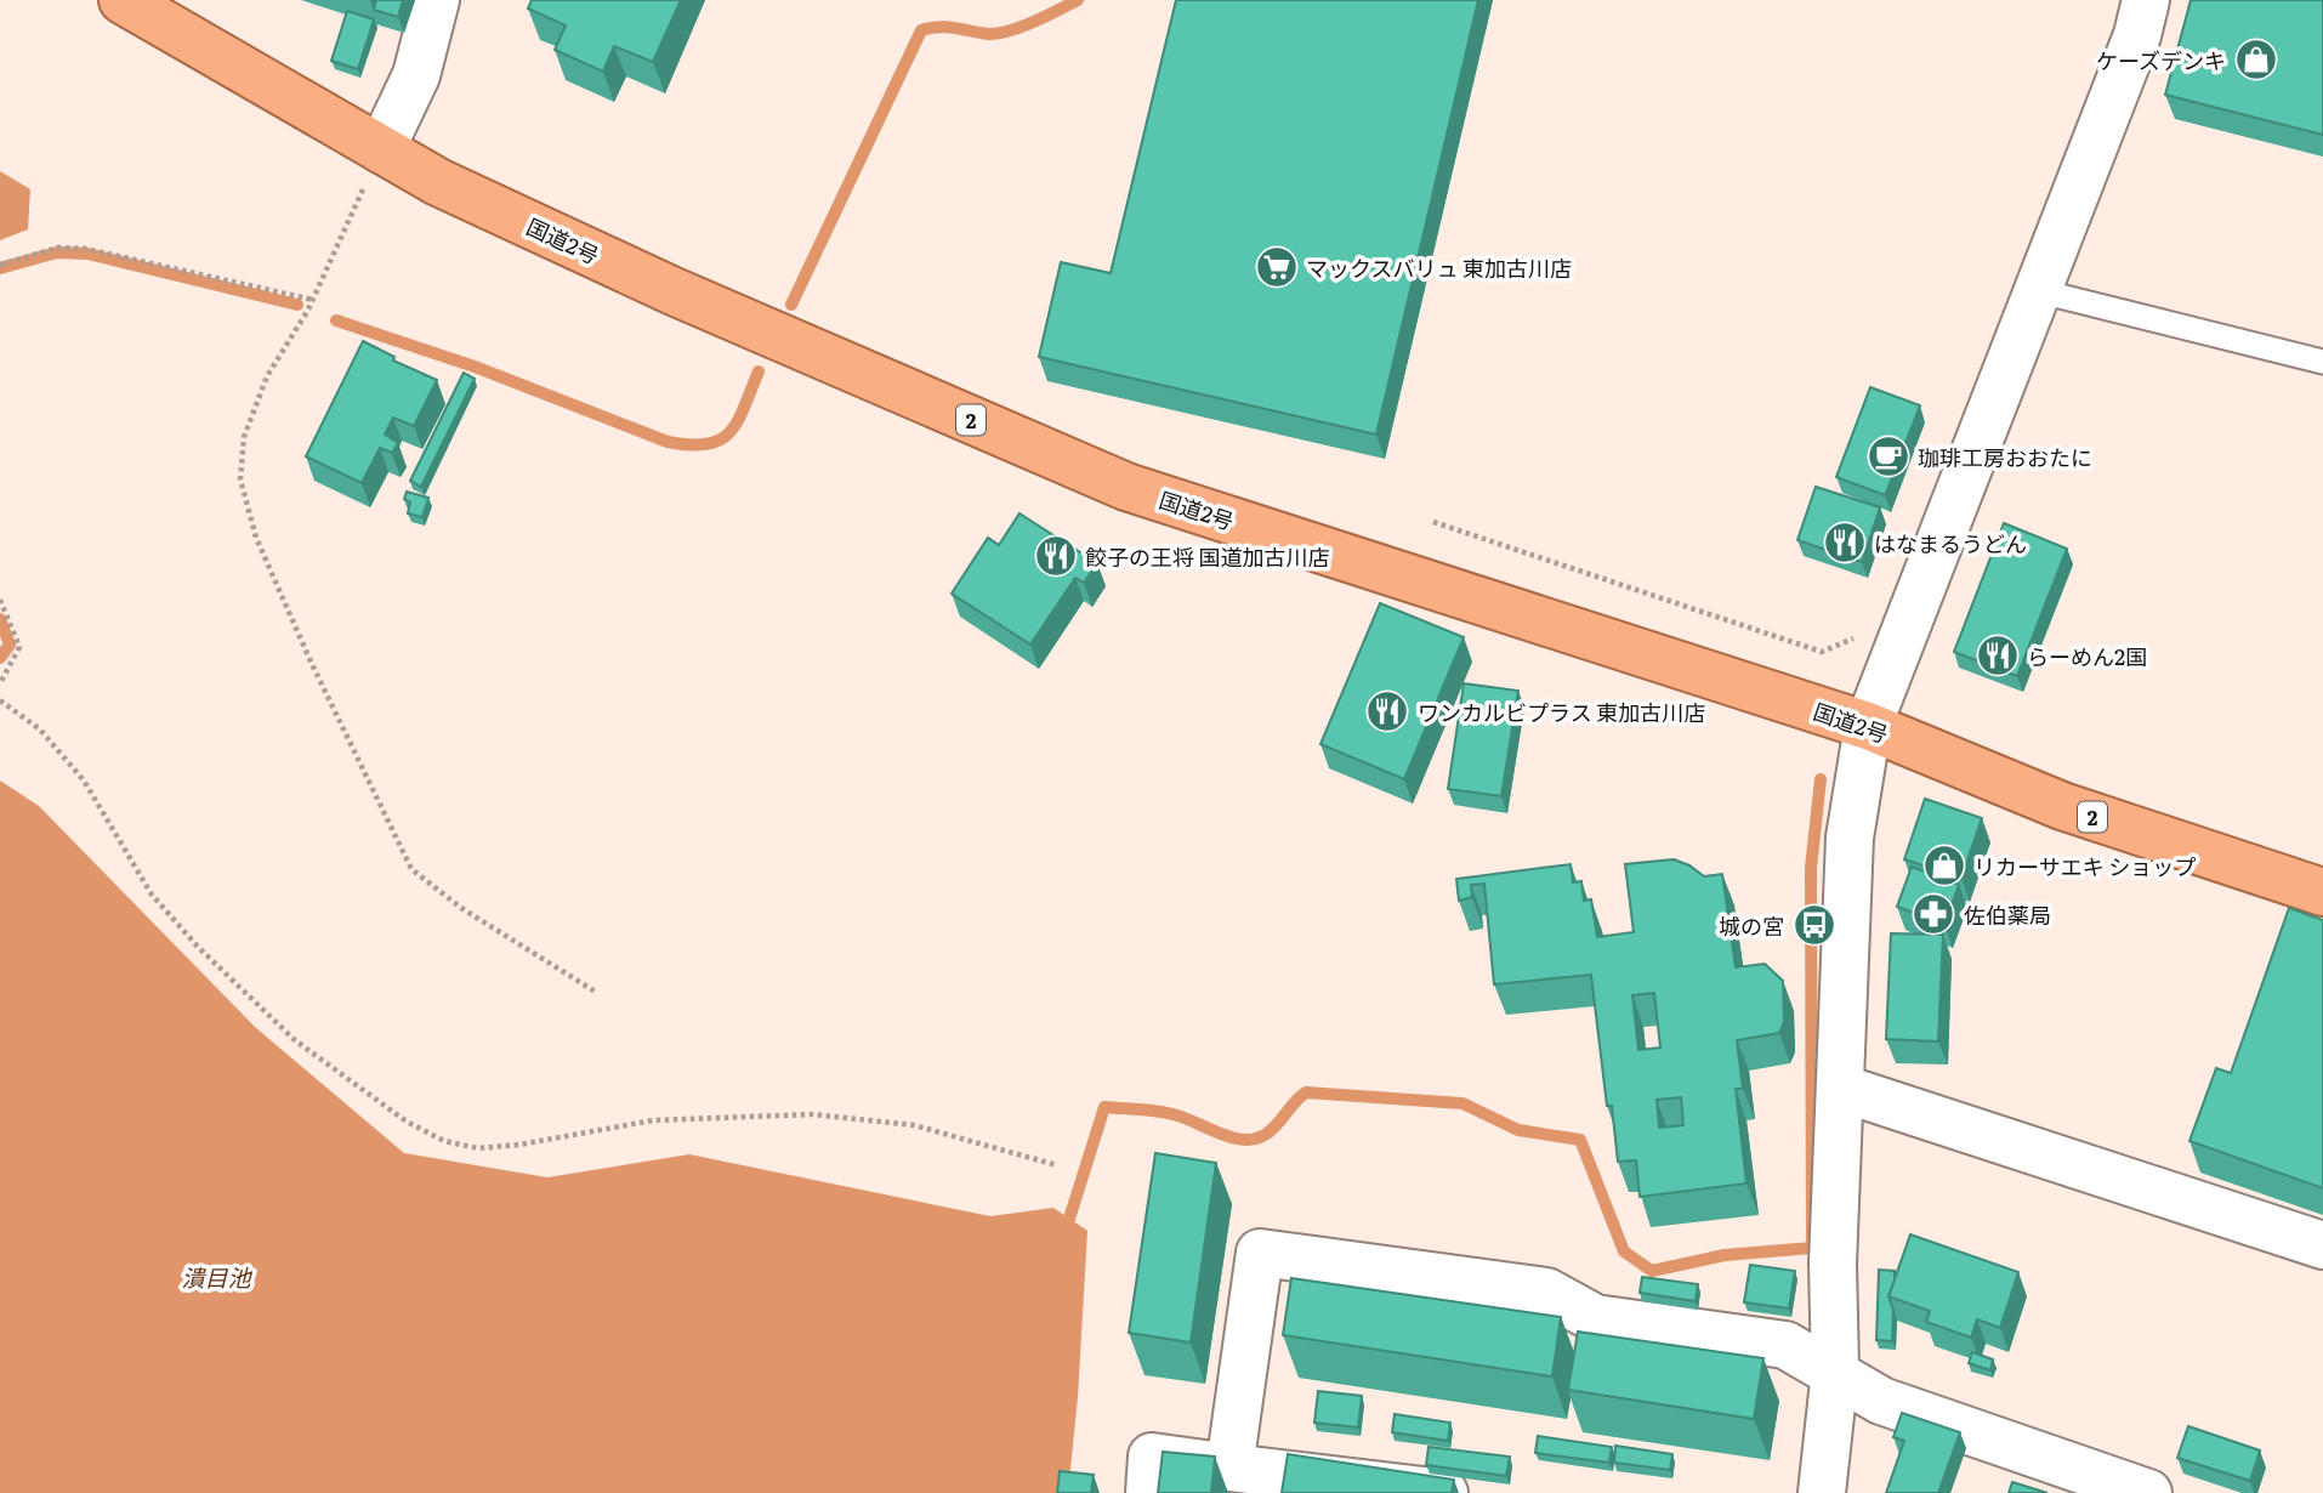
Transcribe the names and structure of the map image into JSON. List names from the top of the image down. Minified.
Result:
{"streets":{"highway":["国道2号","2"]},"water":["潰目池"],"places":{"shop":["ケーズデンキ","リカーサエキ ショップ"],"supermarket":["マックスバリュ 東加古川店"],"cafe":["珈琲工房おおたに"],"restaurant":["はなまるうどん","餃子の王将 国道加古川店","らーめん2国","ワンカルビプラス 東加古川店"],"pharmacy":["佐伯薬局"],"bus stop":["城の宮"]}}
